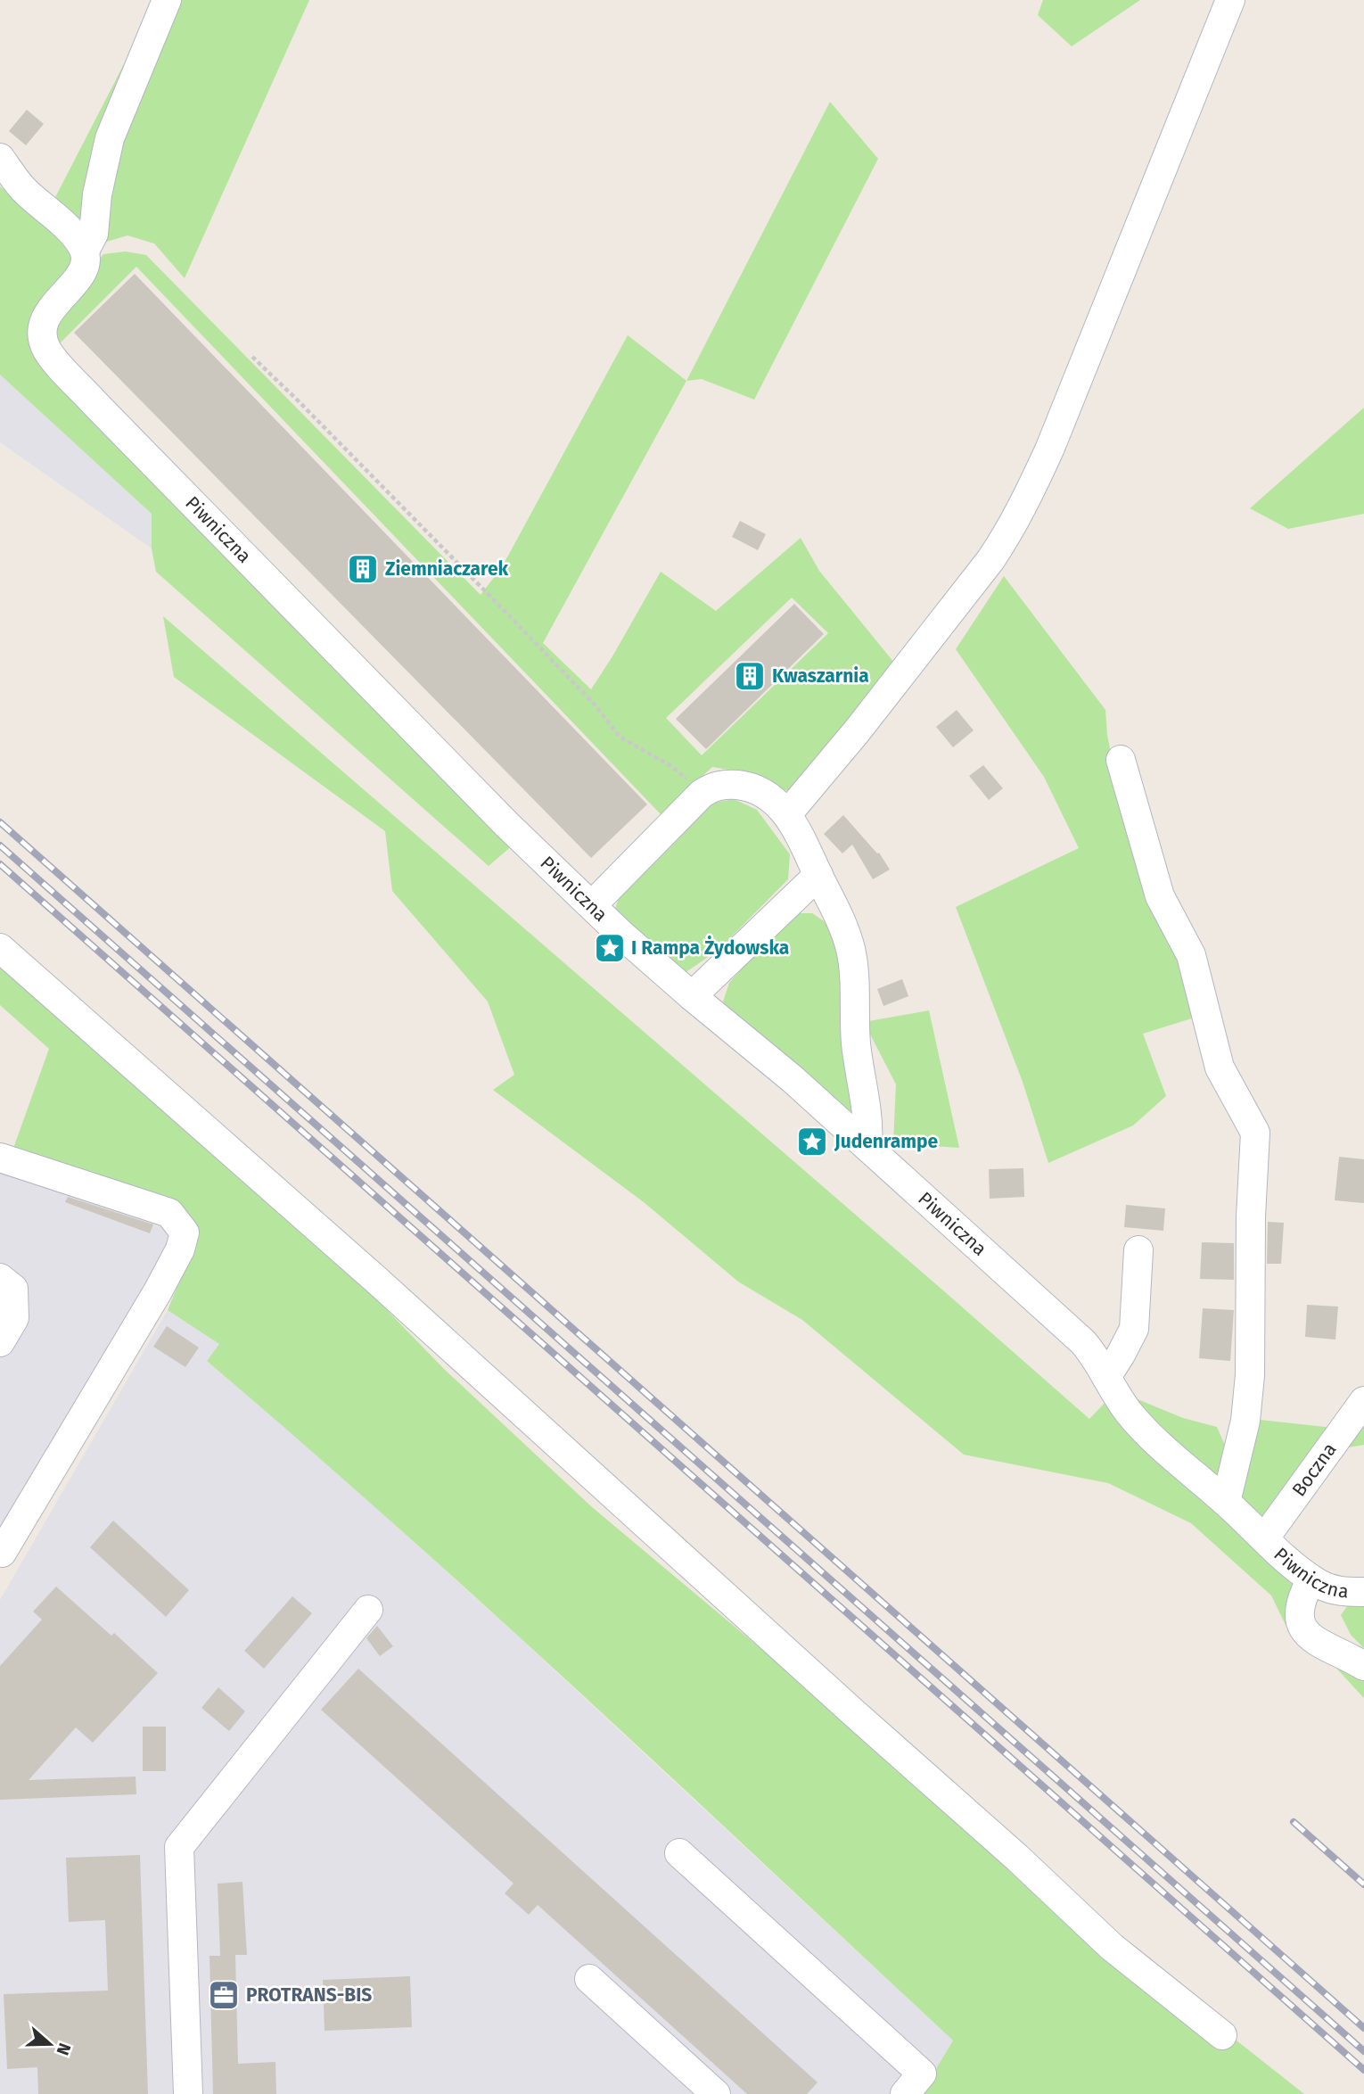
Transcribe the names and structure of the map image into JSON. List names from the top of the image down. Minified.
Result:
{"streets":{"street":["Piwniczna","Boczna"]},"crossings":[["Piwniczna","Boczna"]],"places":{"building":["Ziemniaczarek","Kwaszarnia"],"place":["I Rampa Żydowska","Judenrampe"],"office":["PROTRANS-BIS"]},"north":"right"}
